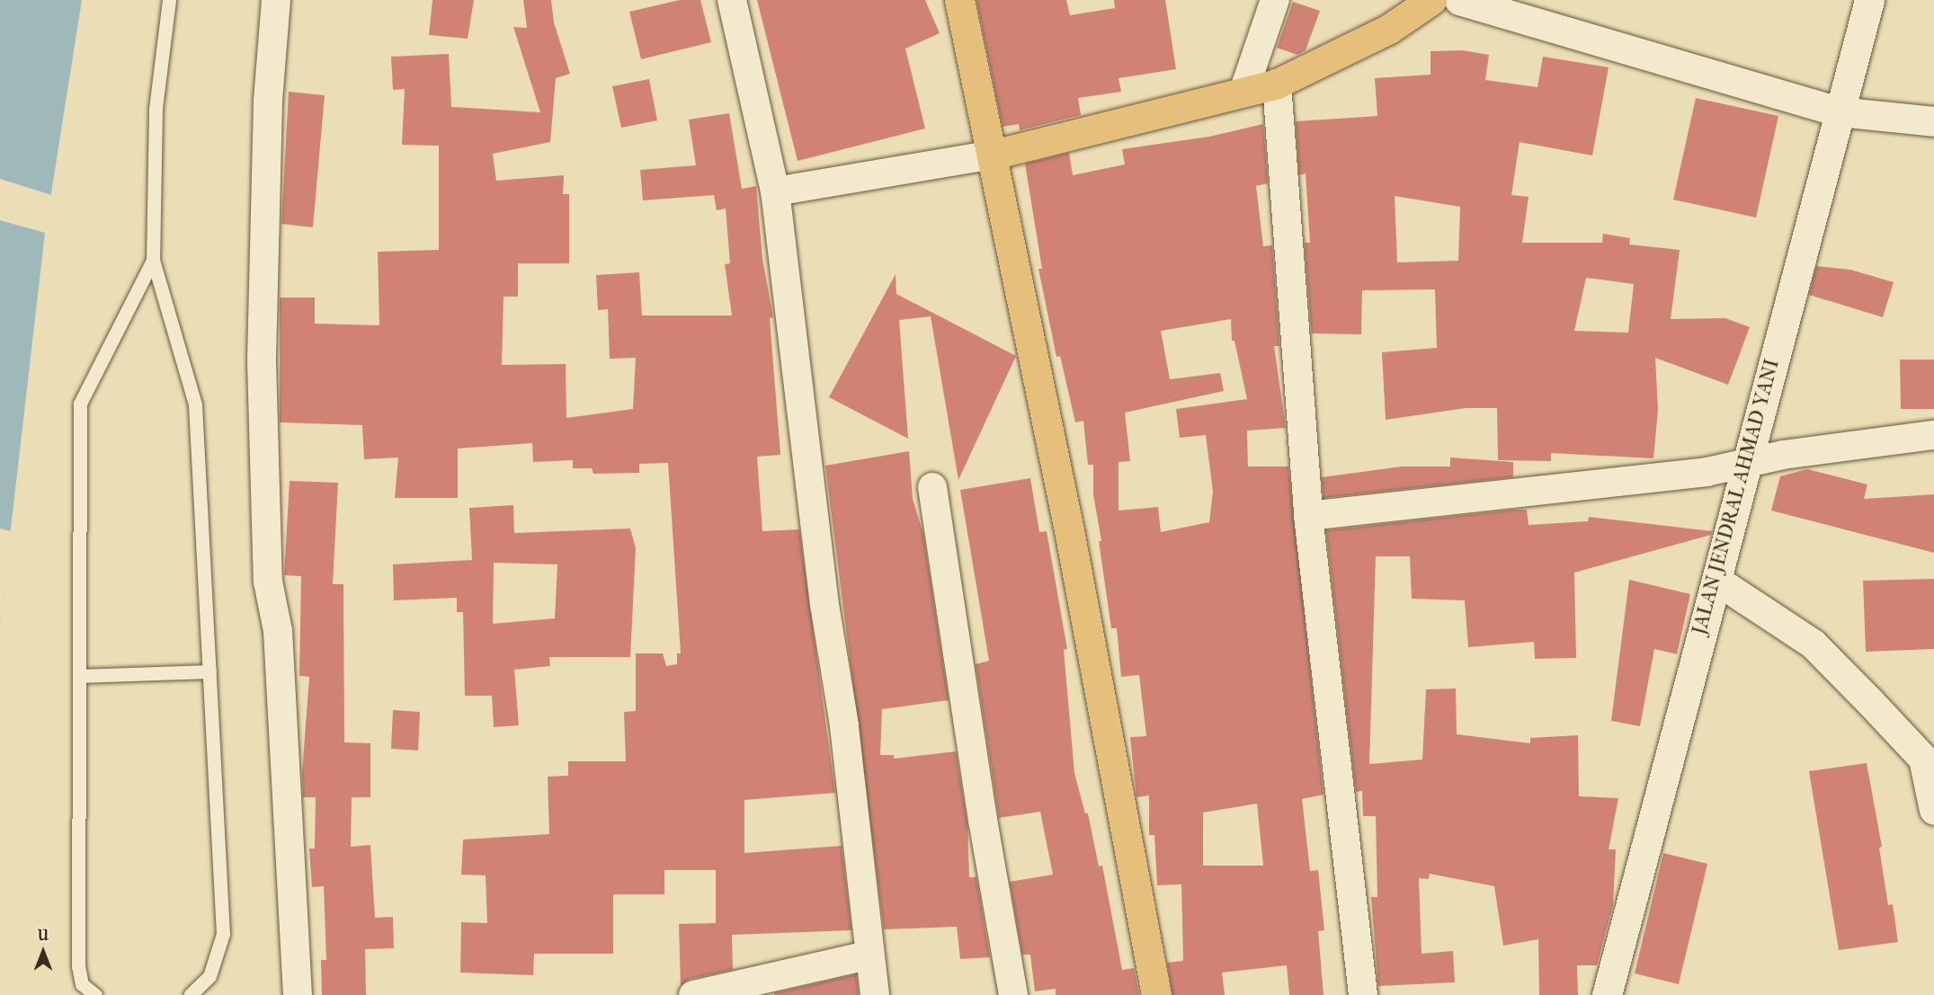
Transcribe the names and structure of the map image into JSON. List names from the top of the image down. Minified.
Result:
{"streets":{"street":["JALAN JENDRAL AHMAD YANI"]},"north":"top"}
